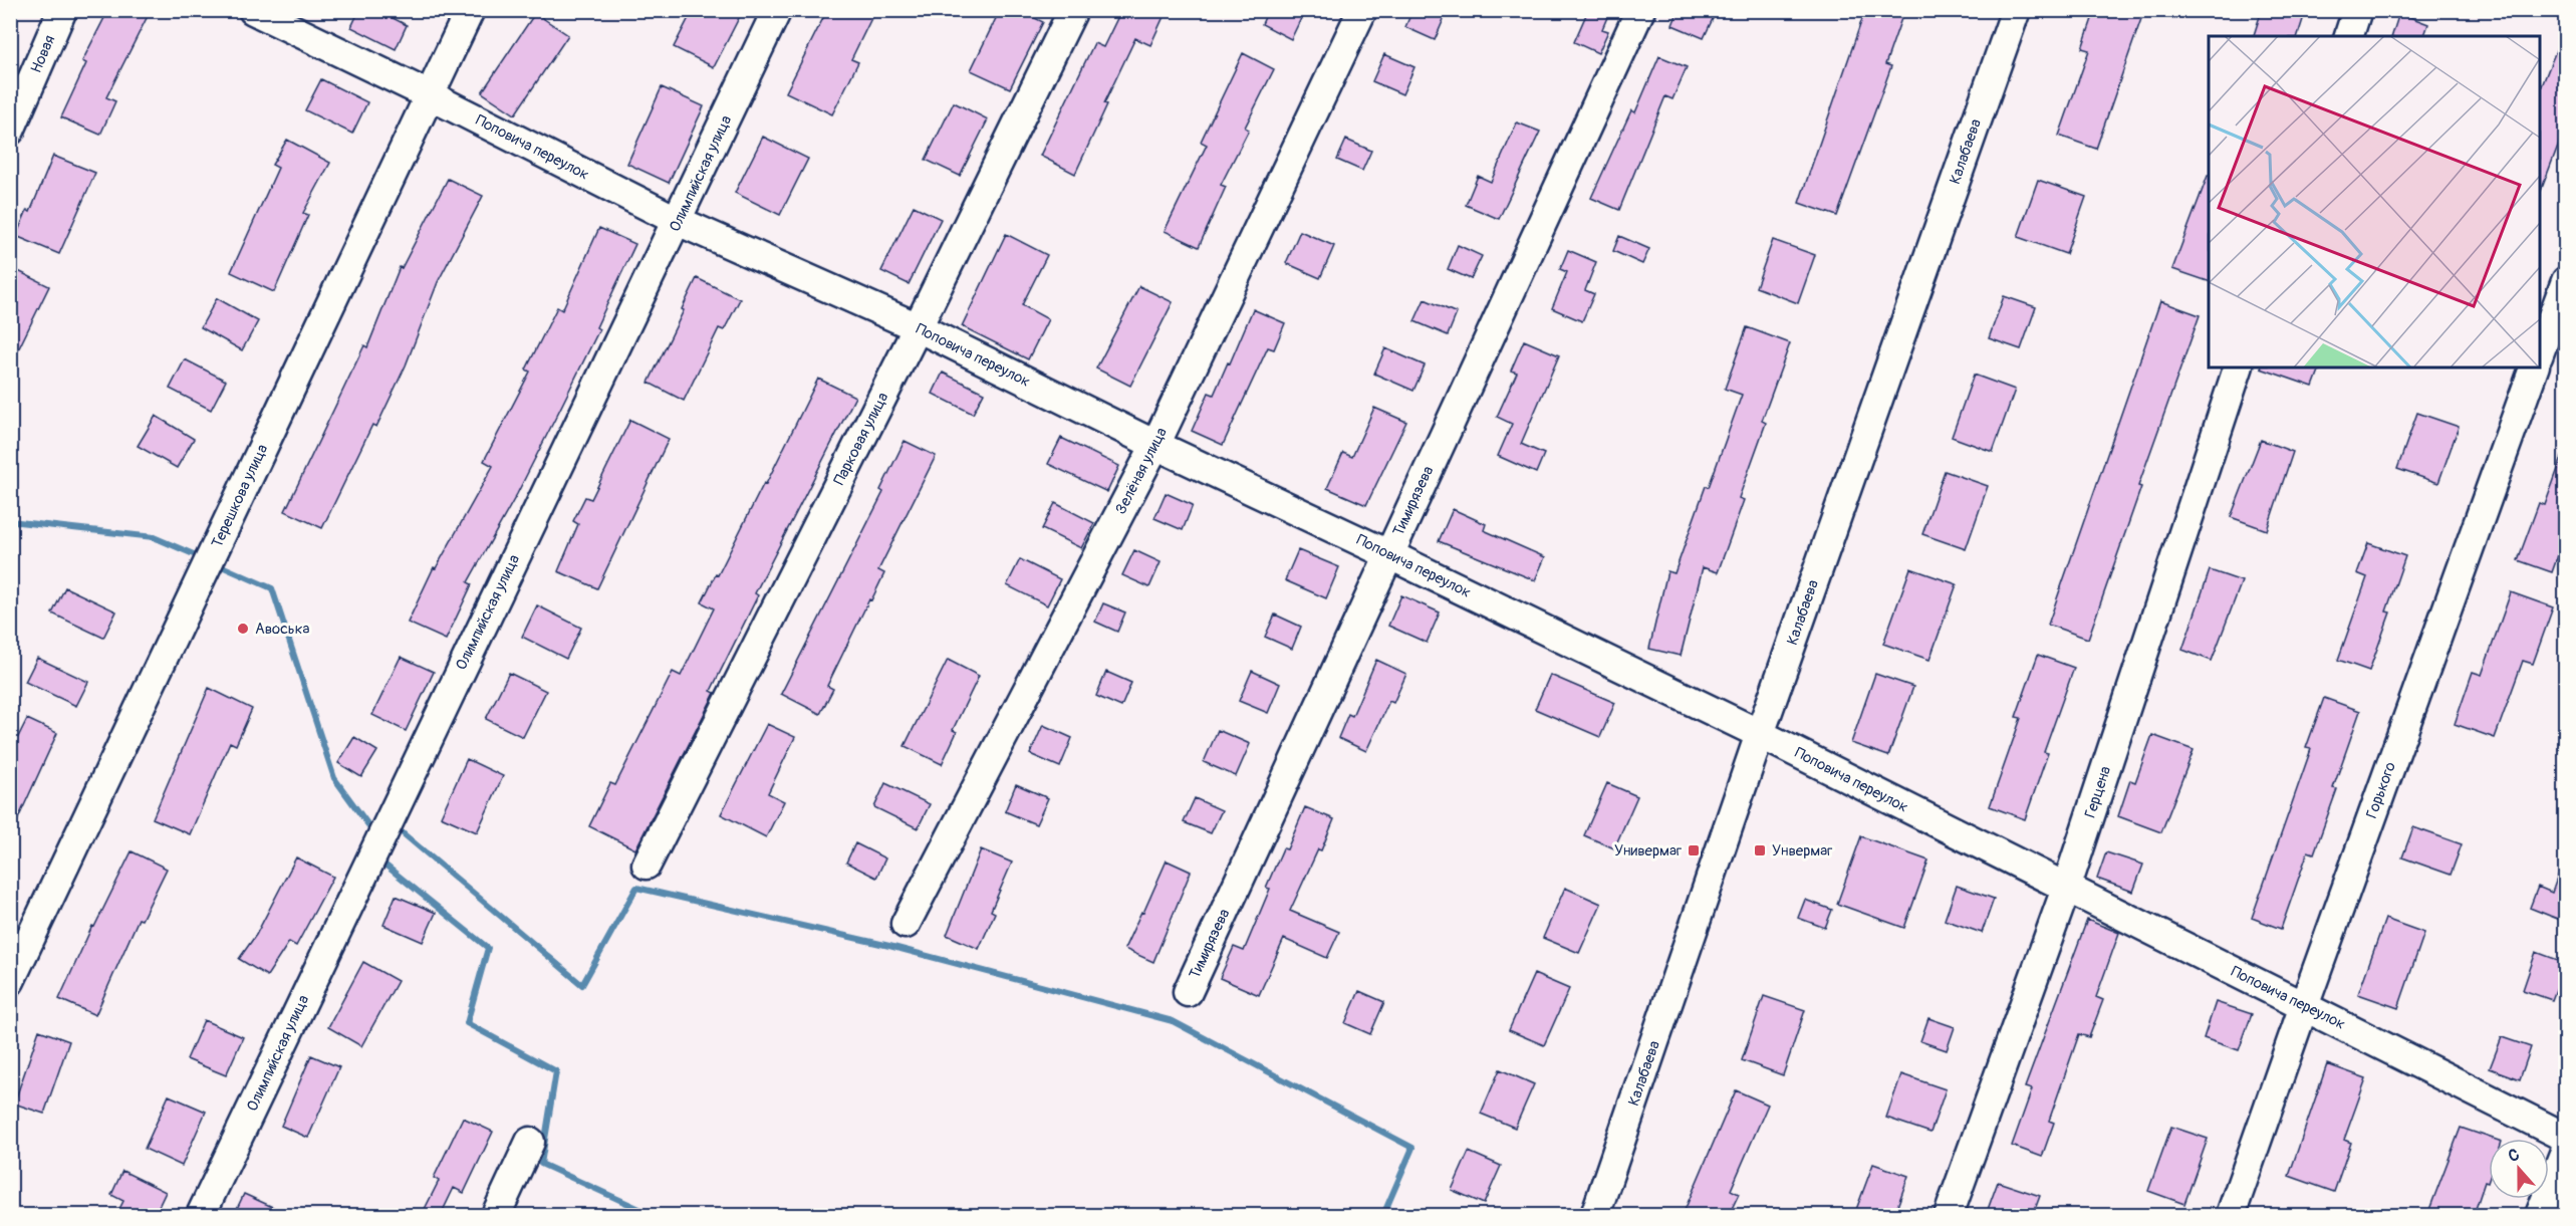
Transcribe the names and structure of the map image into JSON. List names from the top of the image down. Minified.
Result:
{"streets":{"street":["Новая","Поповича переулок","Калабаева","Олимпийская улица","Парковая улица","Зелёная улица","Терешкова улица","Тимирязева","Горького","Герцена"]},"crossings":[["Поповича переулок","Калабаева"],["Поповича переулок","Олимпийская улица"],["Поповича переулок","Парковая улица"],["Поповича переулок","Зелёная улица"],["Поповича переулок","Терешкова улица"],["Поповича переулок","Тимирязева"],["Поповича переулок","Горького"],["Поповича переулок","Герцена"]],"places":{"other":["Авоська"],"transit":["Универмаг","Унвермаг"]},"north":"top"}
